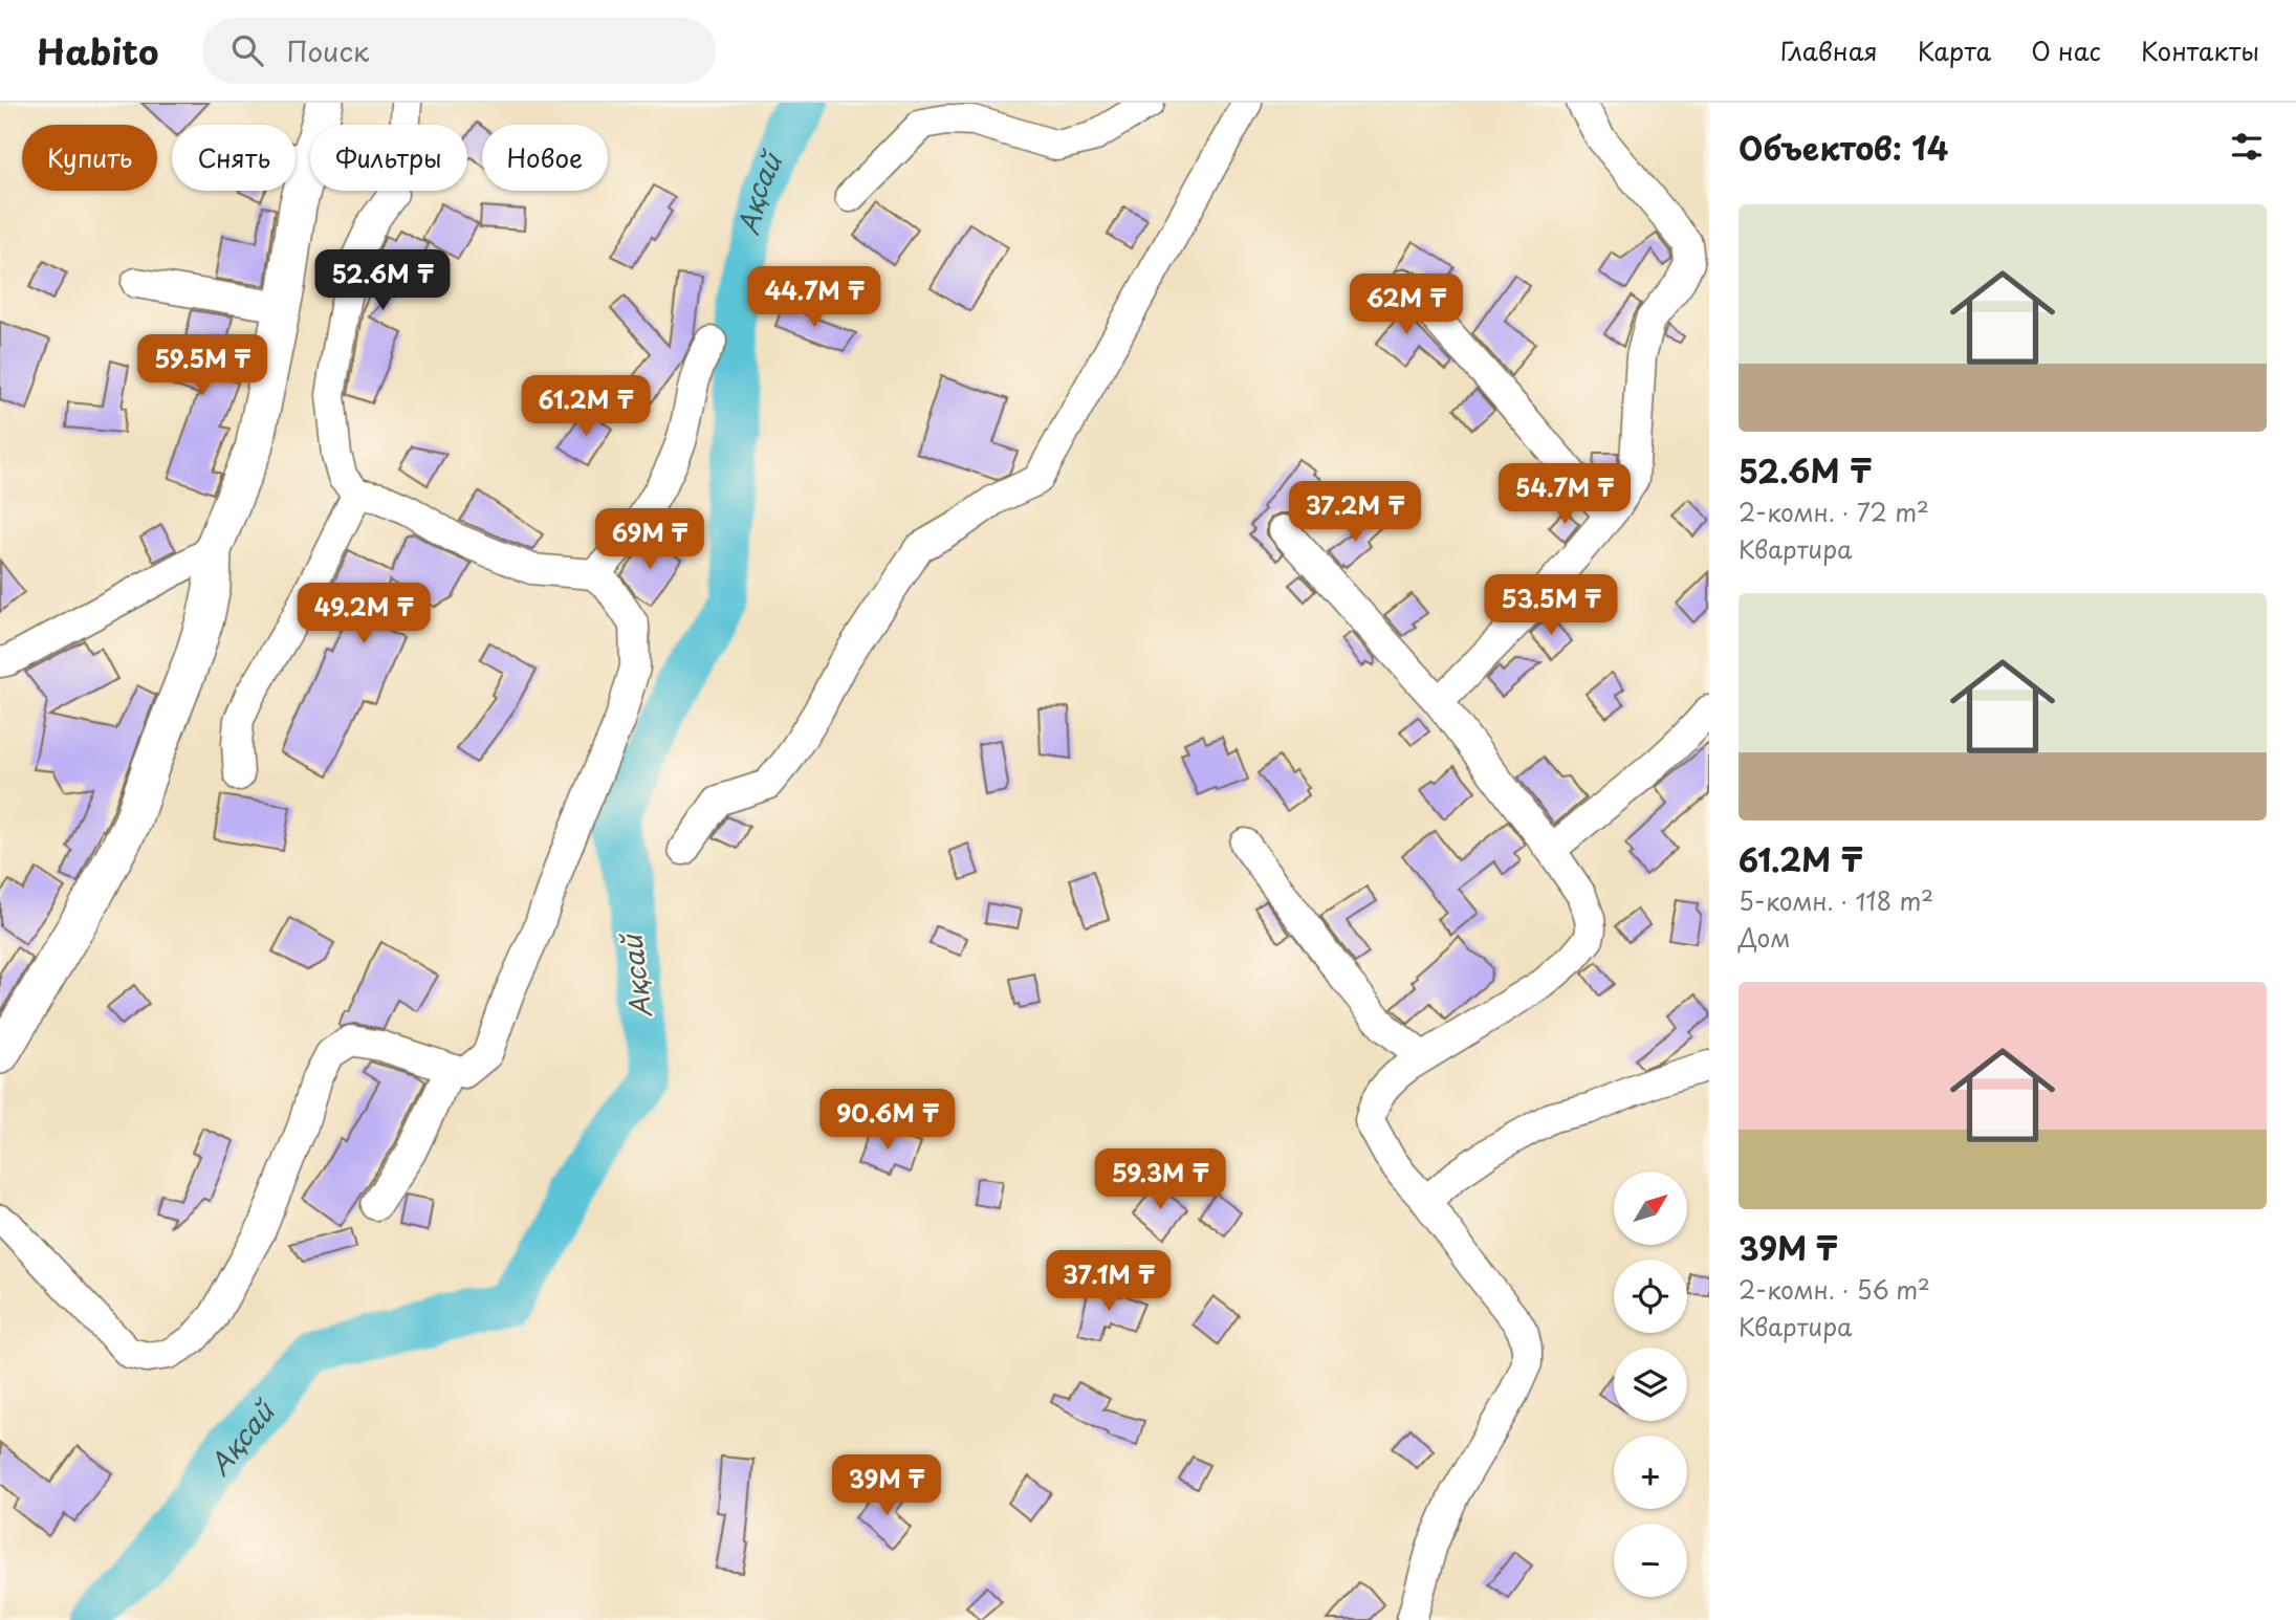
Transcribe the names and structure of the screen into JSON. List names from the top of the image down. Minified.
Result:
{"water":["Ақсай"],"north":"top right","page":{"header":"Habito","search":"Поиск","nav":["Главная","Карта","О нас","Контакты"],"heading":"Объектов: 14","chip":["Купить","Снять","Фильтры","Новое"],"list":[{"name":"52.6M ₸","note":"2-комн. · 72 m² · Квартира"},{"name":"61.2M ₸","note":"5-комн. · 118 m² · Дом"},{"name":"39M ₸","note":"2-комн. · 56 m² · Квартира"}],"price":["52.6M ₸","44.7M ₸","62M ₸","59.5M ₸","61.2M ₸","54.7M ₸","37.2M ₸","69M ₸","53.5M ₸","49.2M ₸","90.6M ₸","59.3M ₸","37.1M ₸","39M ₸"],"map_buttons":["+","−"]}}
